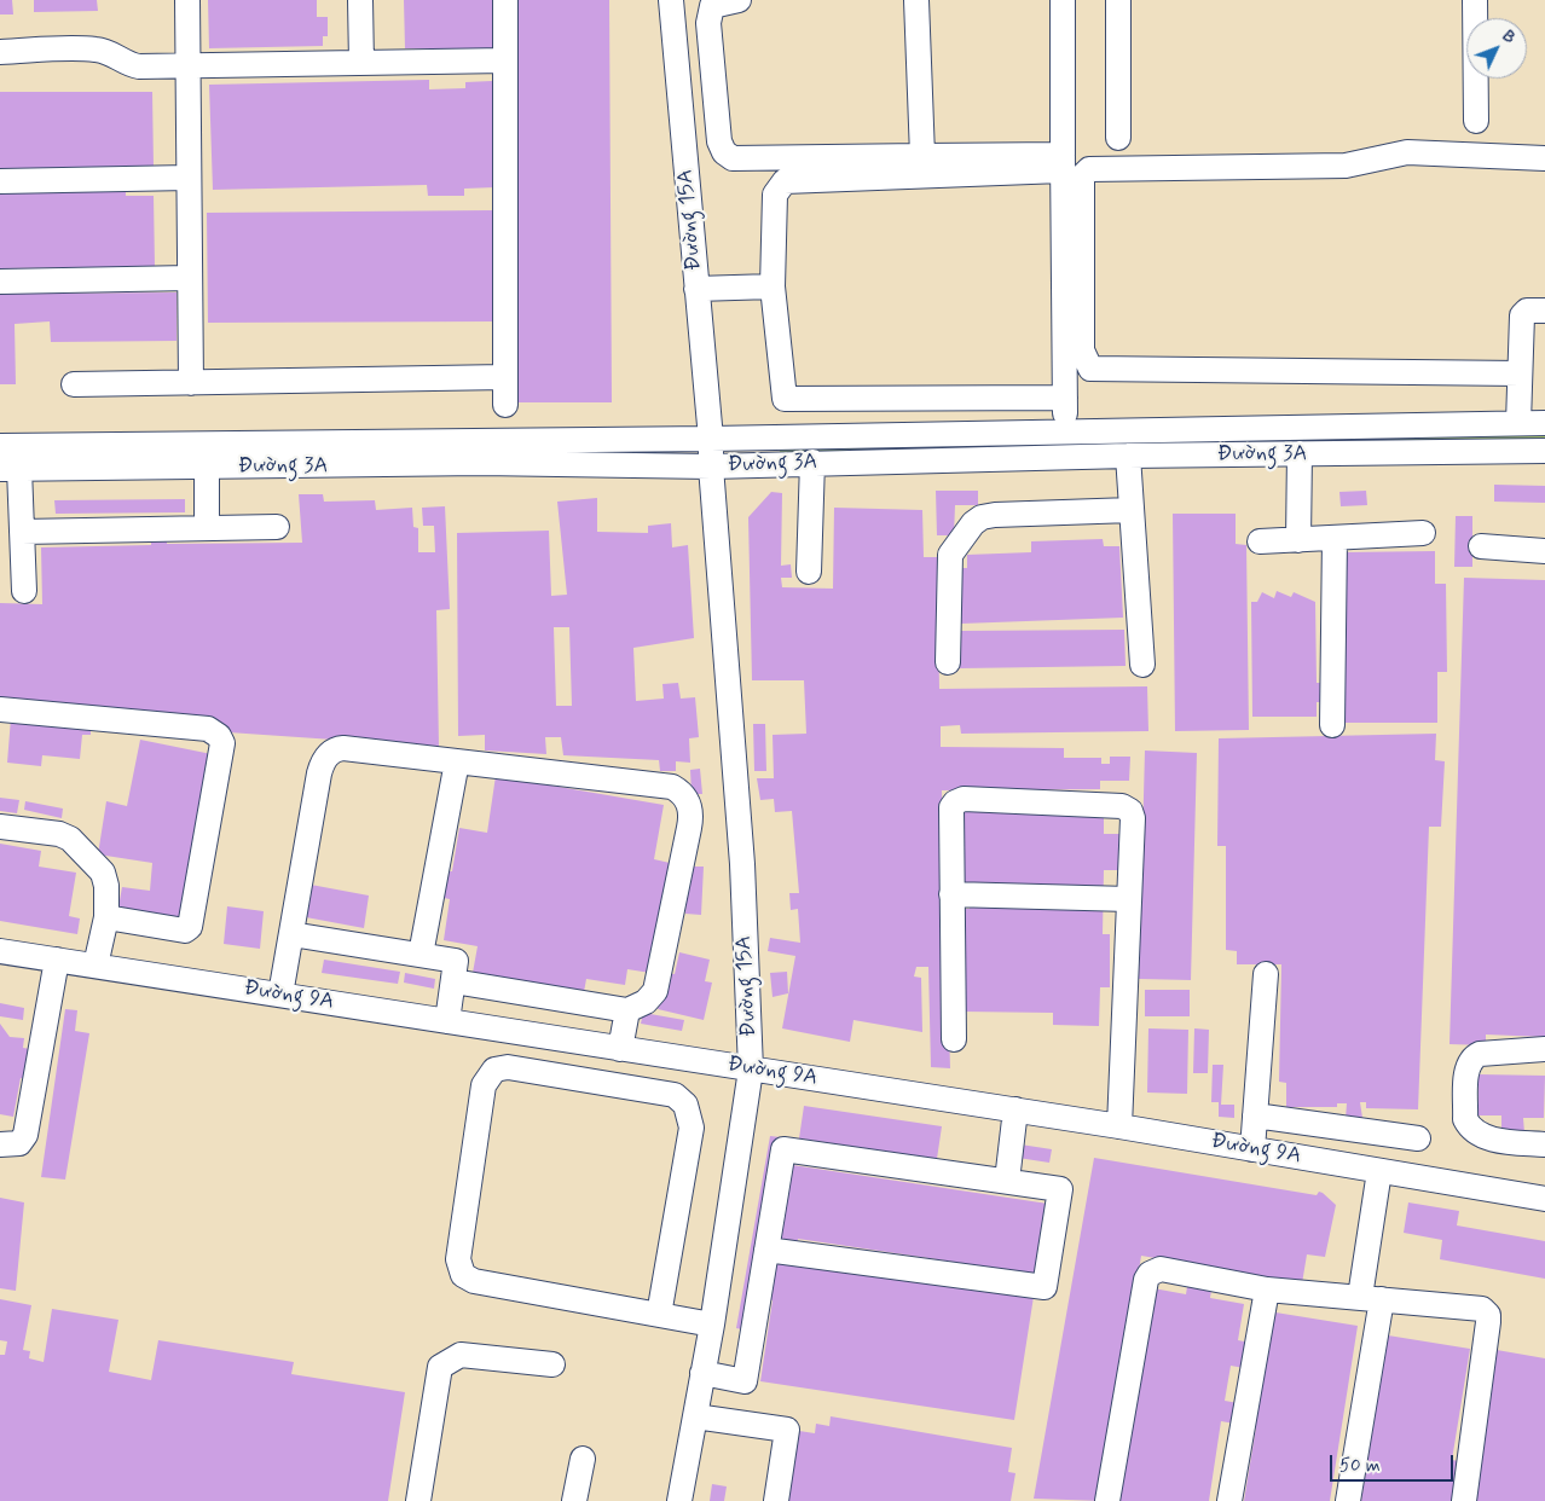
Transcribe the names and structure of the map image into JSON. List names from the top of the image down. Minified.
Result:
{"streets":{"street":["Đường 15A","Đường 3A","Đường 9A"]},"crossings":[["Đường 15A","Đường 3A"],["Đường 15A","Đường 9A"]],"scale_bar":"50 m","north":"top right"}
